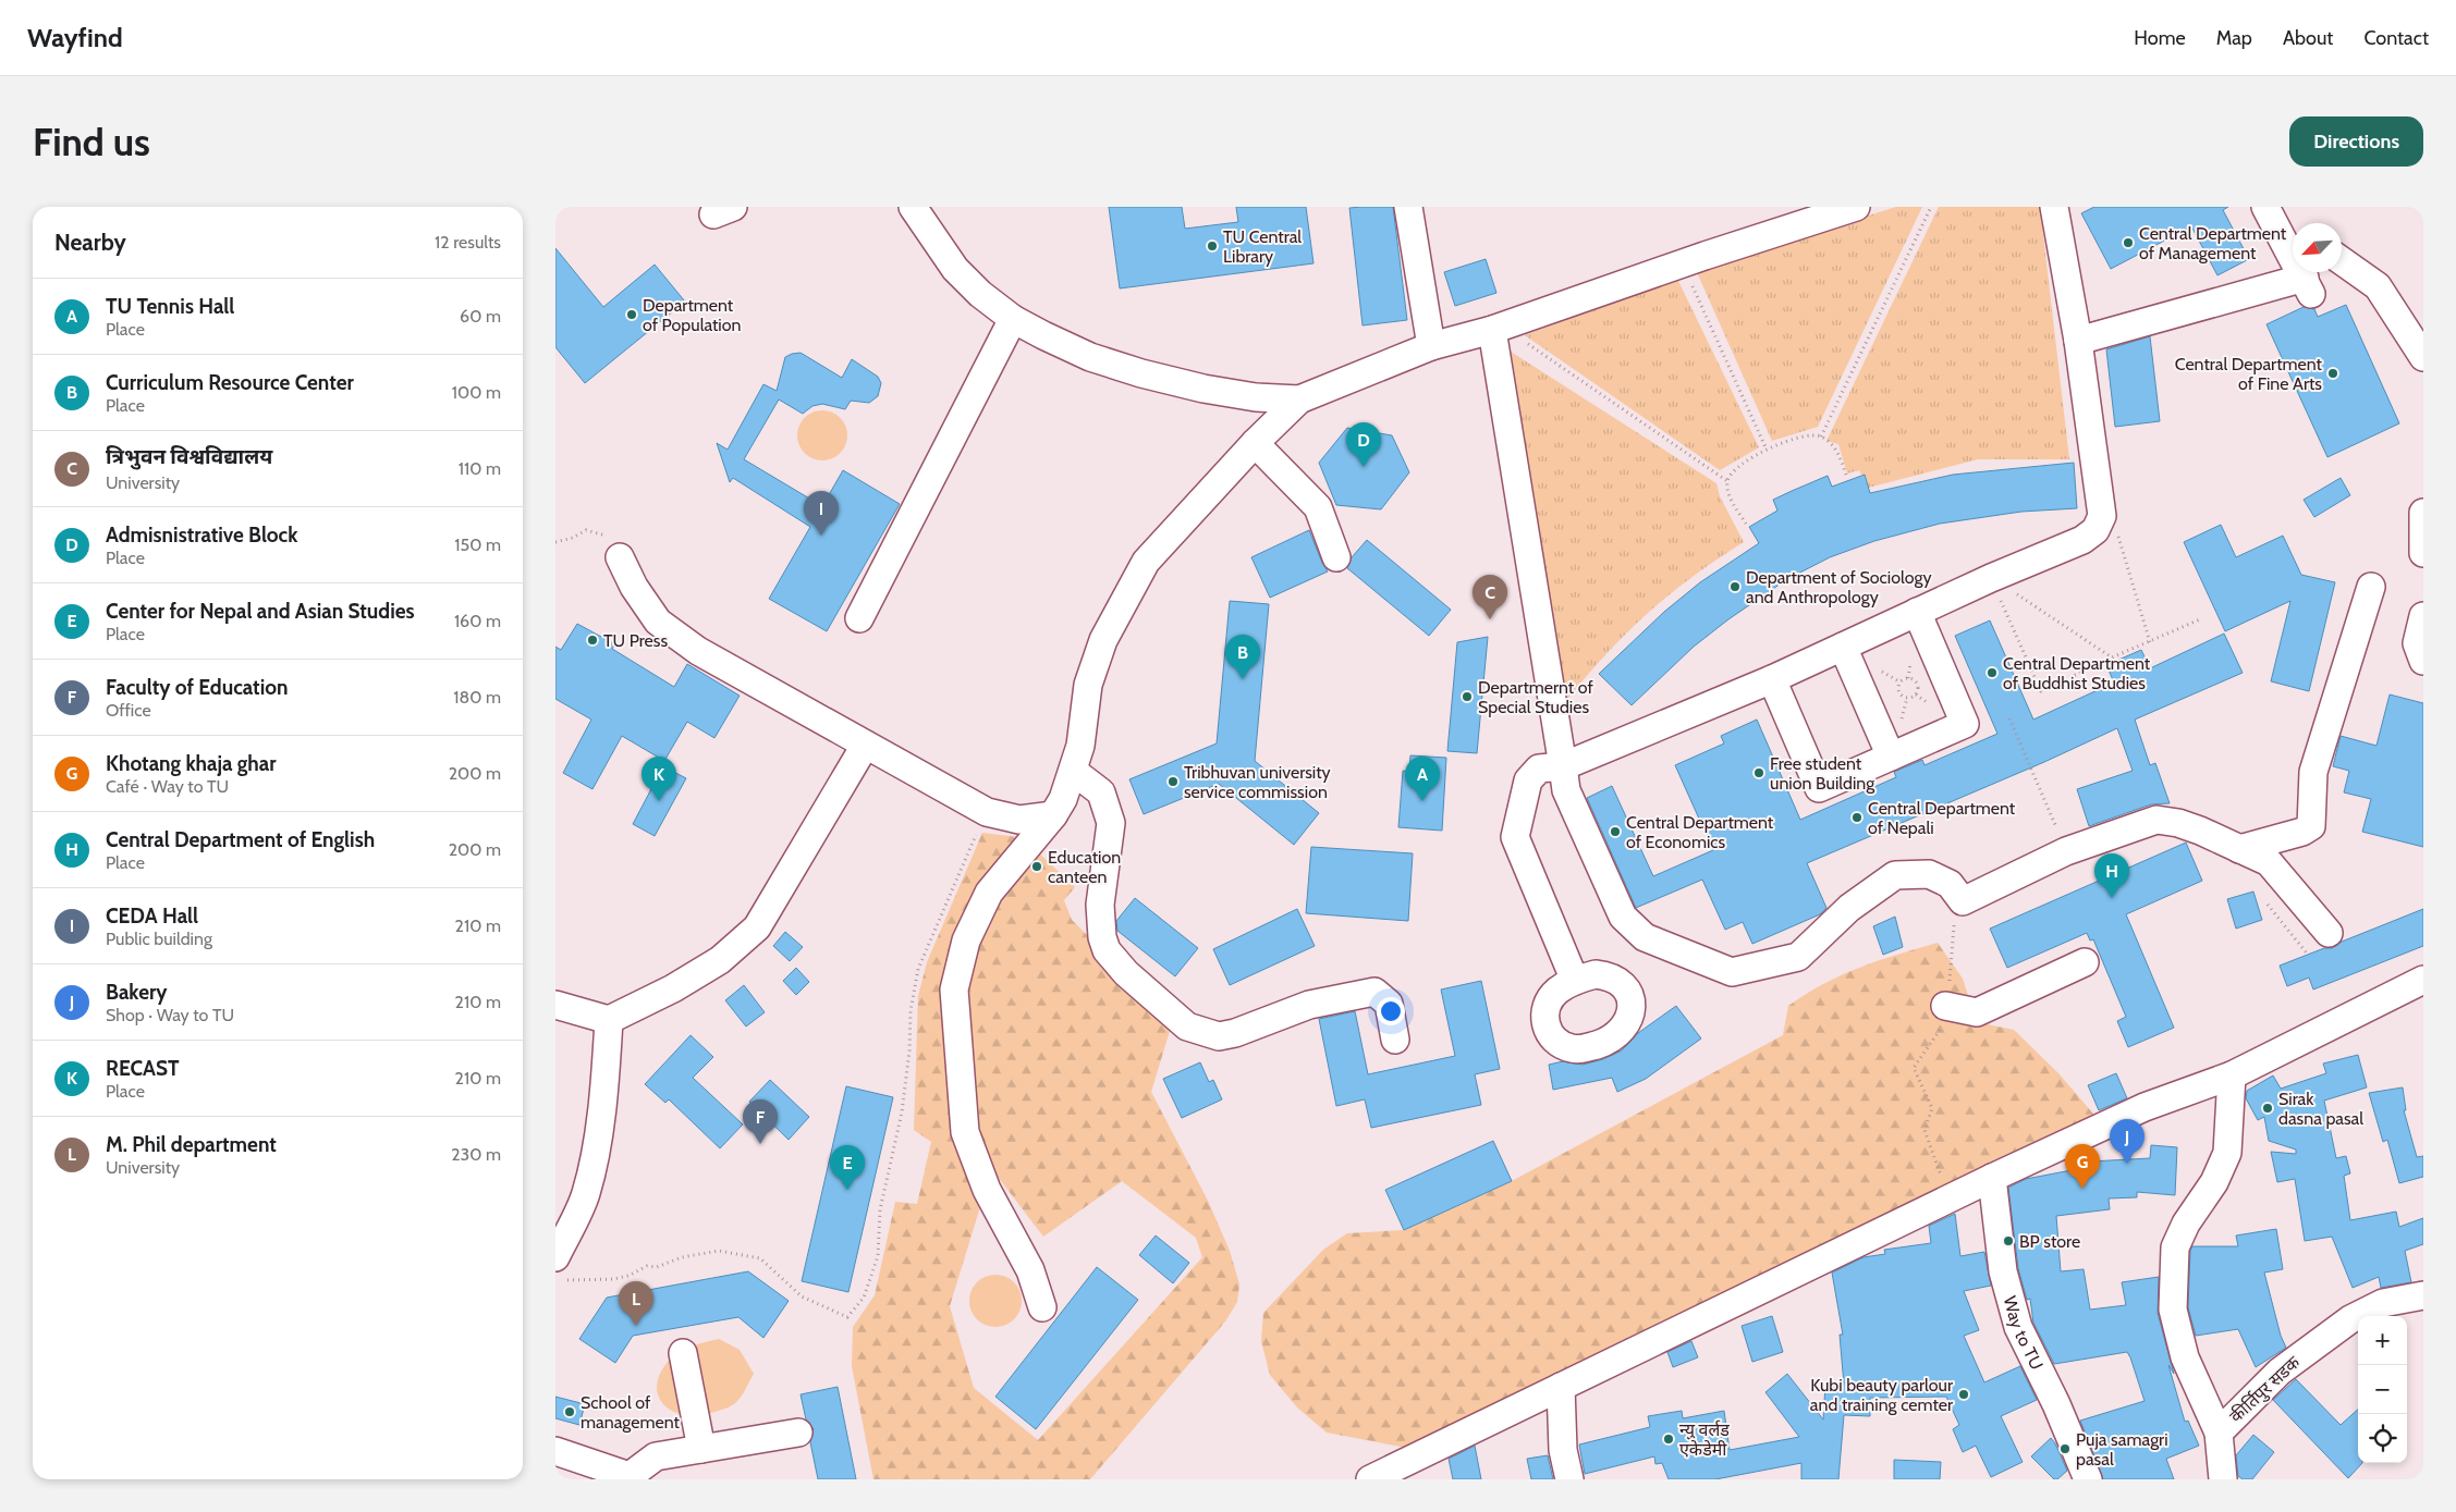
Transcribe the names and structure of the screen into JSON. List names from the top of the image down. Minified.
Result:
{"streets":{"street":["Way to TU","कीर्तिपुर सडक"]},"places":["Central Department of Management","TU Central Library","Department of Population","Central Department of Fine Arts","Department of Sociology and Anthropology","TU Press","Central Department of Buddhist Studies","Departmernt of Special Studies","Free student union Building","Tribhuvan university service commission","Central Department of Nepali","Central Department of Economics","Education canteen","Sirak dasna pasal","BP store","Kubi beauty parlour and training cemter","School of management","न्यु वर्लड एकेडेमी","Puja samagri pasal"],"north":"bottom left","page":{"header":"Wayfind","nav":["Home","Map","About","Contact"],"buttons":"Directions","title":"Find us","heading":["Nearby","12 results"],"list":[{"mark":"A","name":"TU Tennis Hall","note":"Place","value":"60 m"},{"mark":"B","name":"Curriculum Resource Center","note":"Place","value":"100 m"},{"mark":"C","name":"त्रिभुवन विश्वविद्यालय","note":"University","value":"110 m"},{"mark":"D","name":"Admisnistrative Block","note":"Place","value":"150 m"},{"mark":"E","name":"Center for Nepal and Asian Studies","note":"Place","value":"160 m"},{"mark":"F","name":"Faculty of Education","note":"Office","value":"180 m"},{"mark":"G","name":"Khotang khaja ghar","note":"Café · Way to TU","value":"200 m"},{"mark":"H","name":"Central Department of English","note":"Place","value":"200 m"},{"mark":"I","name":"CEDA Hall","note":"Public building","value":"210 m"},{"mark":"J","name":"Bakery","note":"Shop · Way to TU","value":"210 m"},{"mark":"K","name":"RECAST","note":"Place","value":"210 m"},{"mark":"L","name":"M. Phil department","note":"University","value":"230 m"}],"pins":["D","I","C","B","A","K","H","F","J","G","E","L"],"map_buttons":["+","−"]}}
